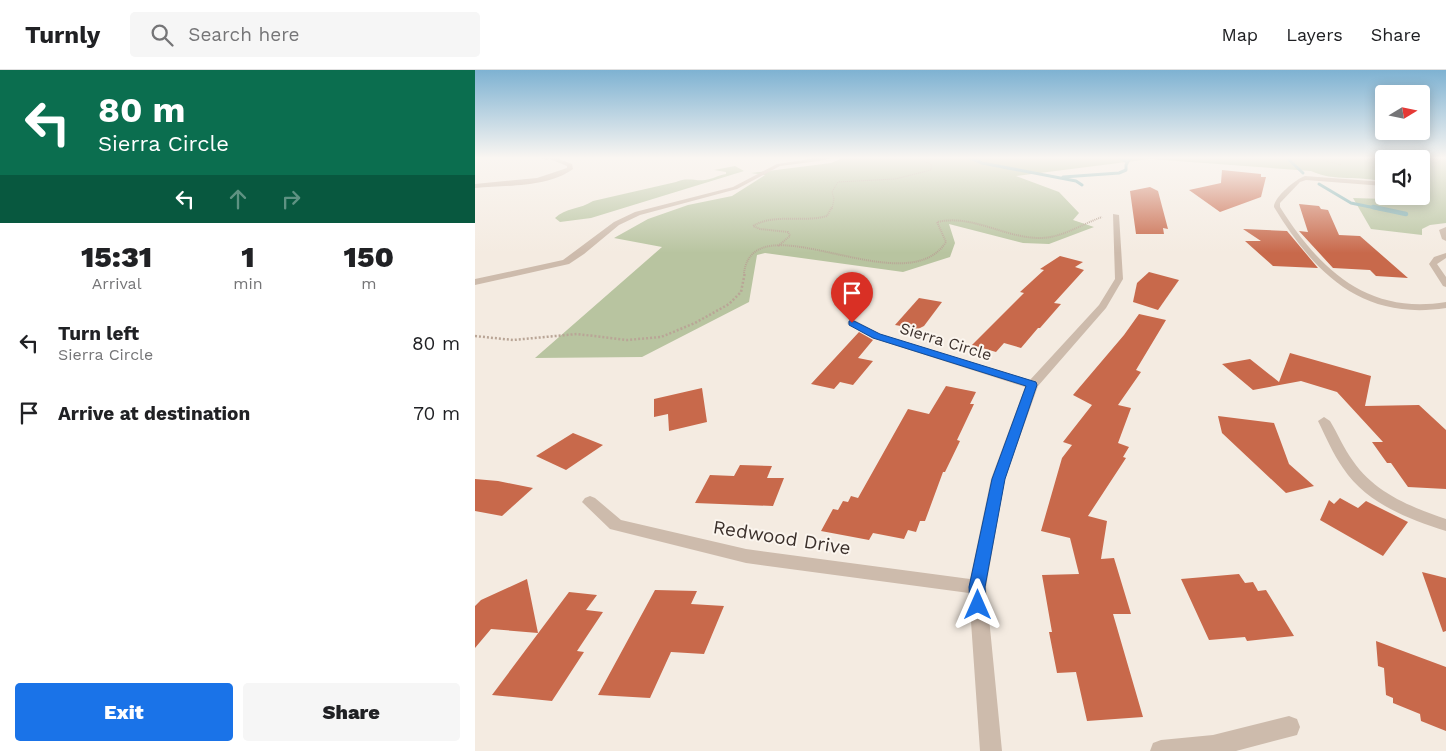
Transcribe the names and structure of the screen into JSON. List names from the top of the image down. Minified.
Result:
{"streets":{"street":["Sierra Circle","Redwood Drive"]},"north":"right","page":{"header":"Turnly","search":"Search here","nav":["Map","Layers","Share"],"turn":["80 m","Sierra Circle"],"eta":["15:31","Arrival","1","min","150","m"],"list":[{"name":"Turn left","note":"Sierra Circle","value":"80 m"},{"name":"Arrive at destination","value":"70 m"}],"buttons":["Exit","Share"]}}
